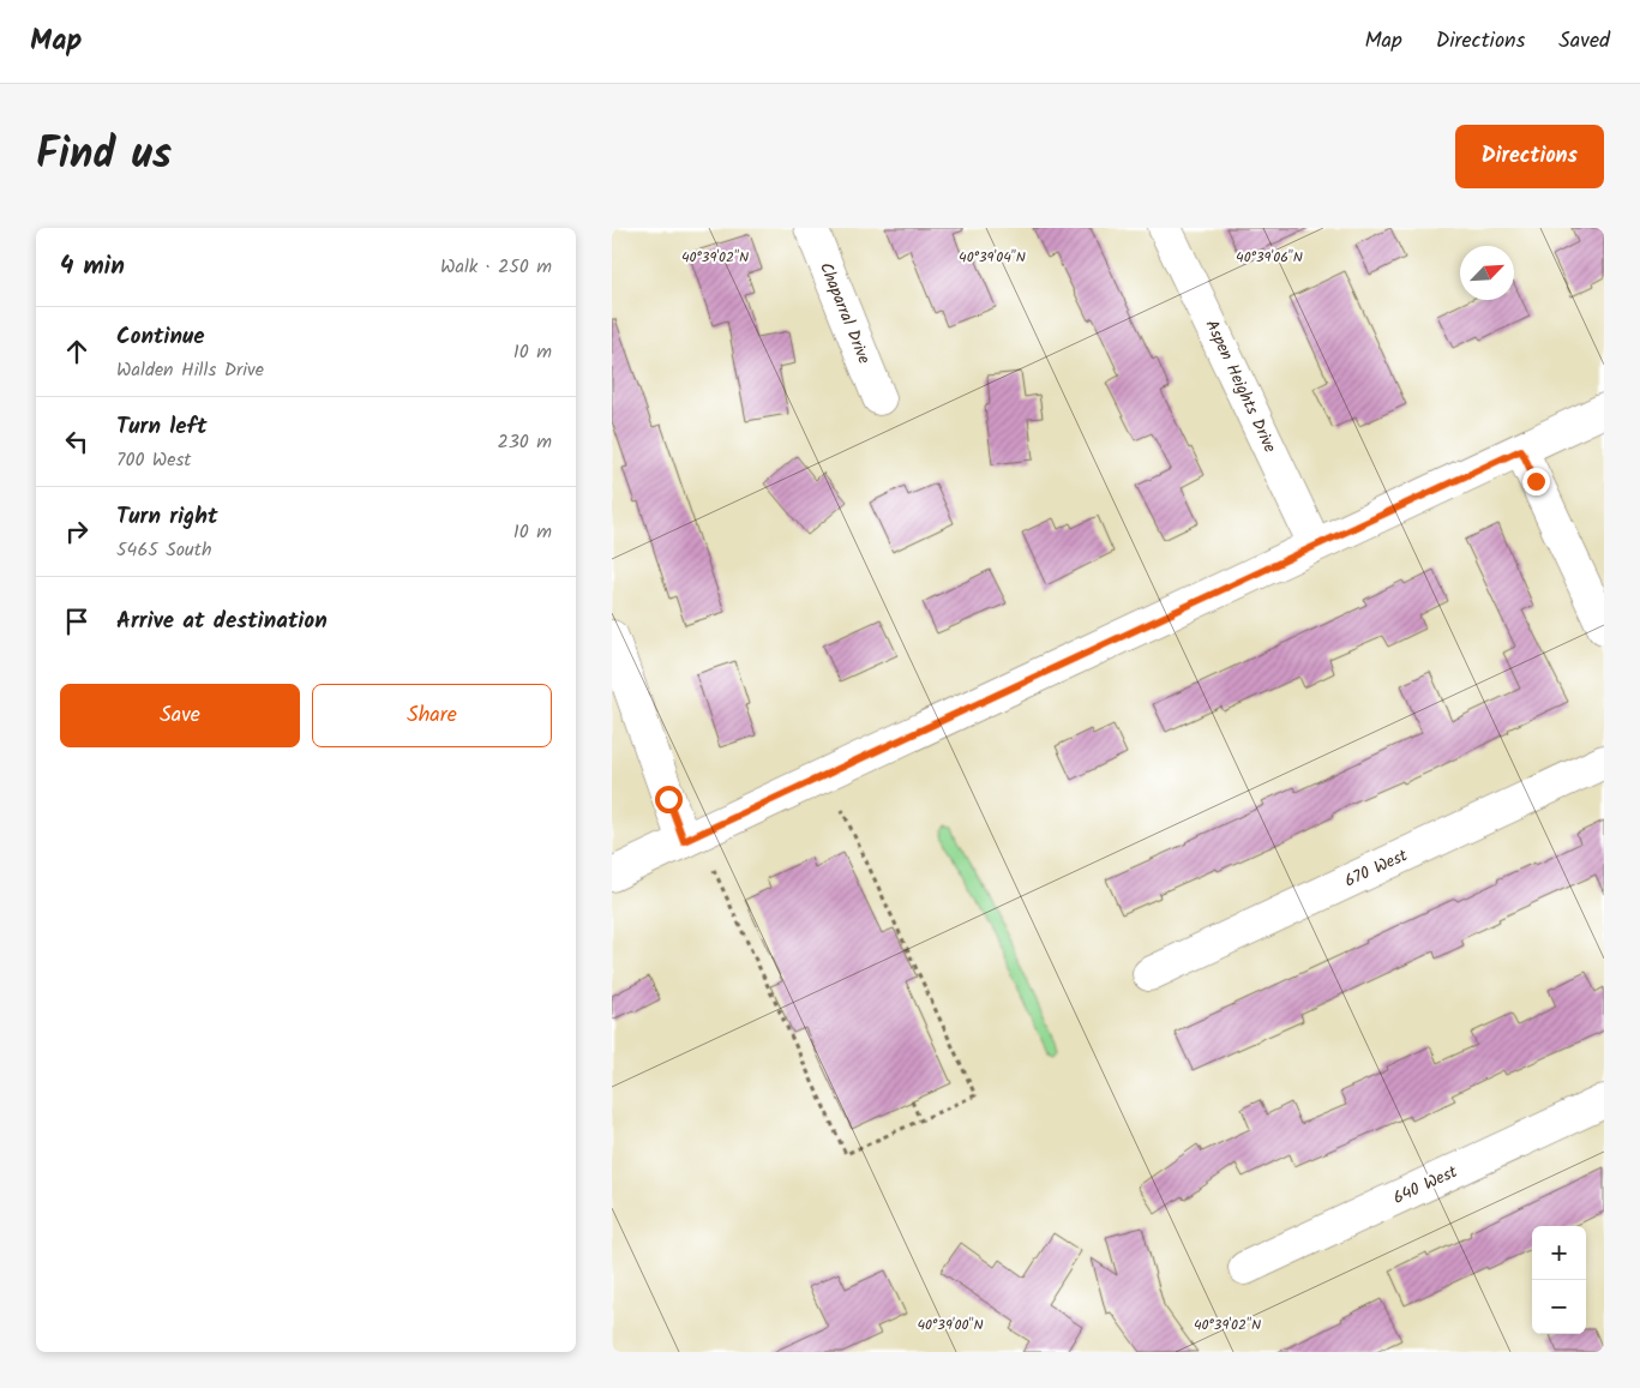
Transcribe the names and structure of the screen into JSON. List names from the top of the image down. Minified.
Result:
{"streets":{"street":["Chaparral Drive","Aspen Heights Drive","670 West","640 West"]},"north":"top right","page":{"header":"Map","nav":["Map","Directions","Saved"],"title":"Find us","buttons":["Directions",["Save","Share"]],"heading":["4 min","Walk · 250 m"],"list":[["Continue","Walden Hills Drive","10 m"],["Turn left","700 West","230 m"],["Turn right","5465 South","10 m"],"Arrive at destination"],"map_buttons":["+","−"]},"coordinates":["40°39'02\"N","40°39'04\"N","40°39'06\"N","40°39'00\"N"]}
